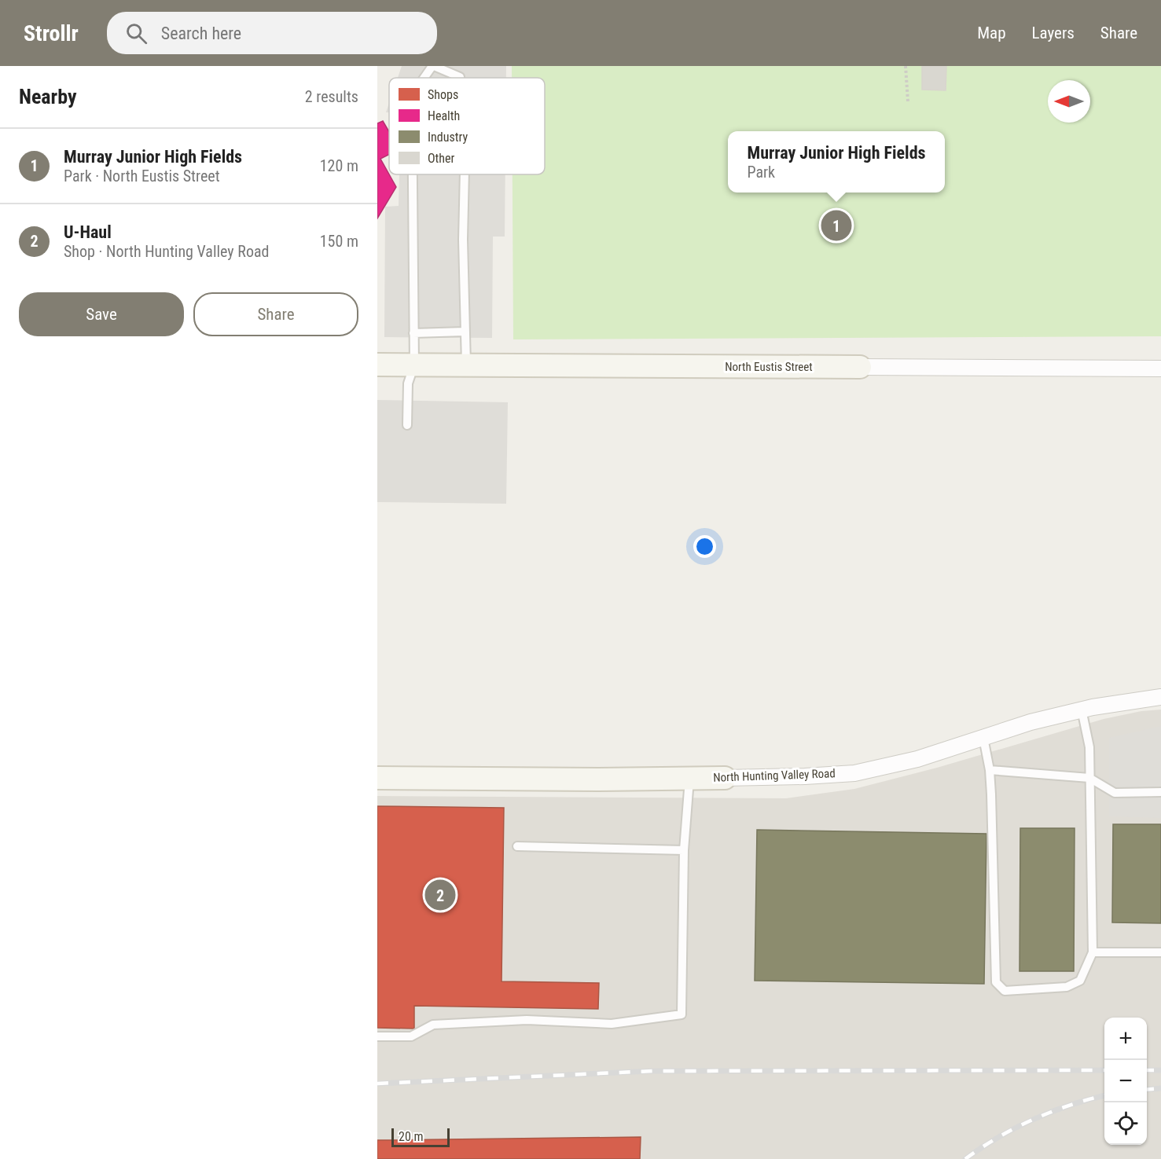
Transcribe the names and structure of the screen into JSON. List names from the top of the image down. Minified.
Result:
{"streets":{"main road":["North Eustis Street","North Hunting Valley Road"]},"legend":["Shops","Health","Industry","Other"],"scale_bar":"20 m","north":"left","page":{"header":"Strollr","search":"Search here","nav":["Map","Layers","Share"],"heading":["Nearby","2 results"],"list":[{"mark":"1","name":"Murray Junior High Fields","note":"Park · North Eustis Street","value":"120 m"},{"mark":"2","name":"U-Haul","note":"Shop · North Hunting Valley Road","value":"150 m"}],"popup":["Murray Junior High Fields","Park"],"pins":["1","2"],"buttons":["Save","Share"],"map_buttons":["+","−"],"scale":"20 m"}}
